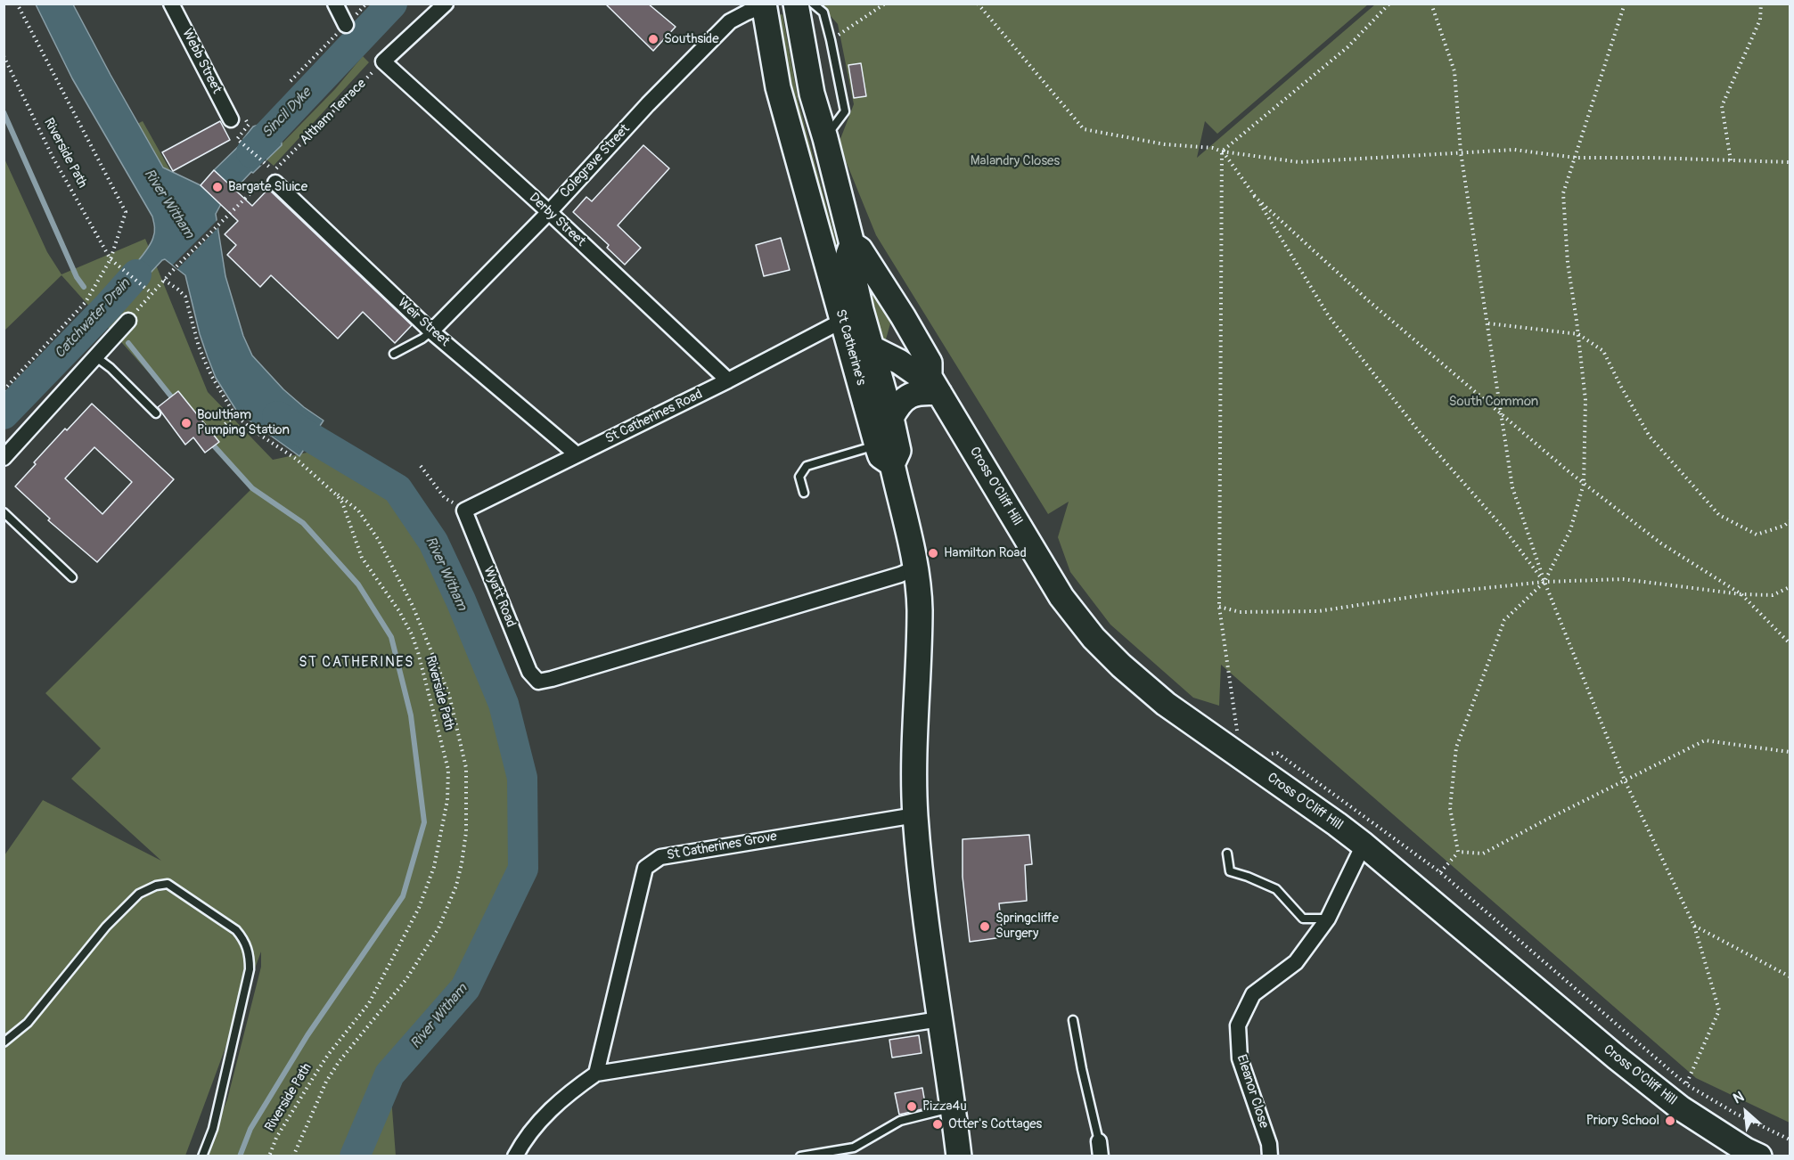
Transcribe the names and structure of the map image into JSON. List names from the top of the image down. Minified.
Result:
{"streets":{"main road":["St Catherine's","Cross O'Cliff Hill"],"street":["Webb Street","Colegrave Street","Derby Street","Weir Street","St Catherines Road","Wyatt Road","St Catherines Grove","Eleanor Close"],"path":["Altham Terrace","Riverside Path"]},"crossings":[["Altham Terrace","Riverside Path"],["Altham Terrace","Derby Street"],["Colegrave Street","Derby Street"],["Colegrave Street","Weir Street"],["Colegrave Street","St Catherine's"],["Derby Street","St Catherines Road"],["Weir Street","St Catherines Road"],["St Catherine's","St Catherines Road"],["St Catherine's","Cross O'Cliff Hill"],["St Catherines Road","Wyatt Road"],["Cross O'Cliff Hill","Eleanor Close"]],"districts":["ST CATHERINES"],"water":["Sincil Dyke","River Witham","Catchwater Drain"],"parks":["Malandry Closes","South Common"],"places":["Southside","Bargate Sluice","Boultham Pumping Station","Hamilton Road","Springcliffe Surgery","Pizza4u","Priory School","Otter's Cottages"],"north":"top left"}
